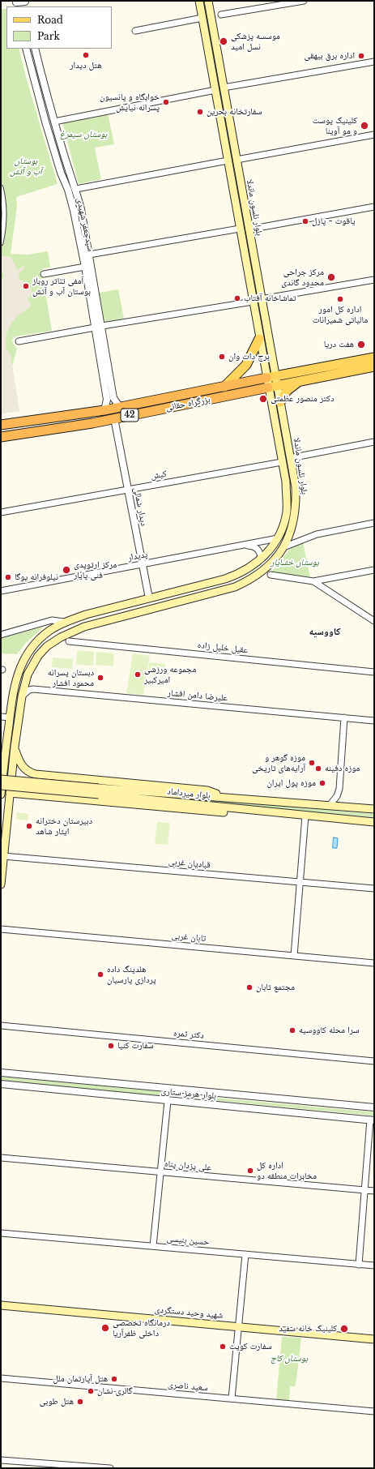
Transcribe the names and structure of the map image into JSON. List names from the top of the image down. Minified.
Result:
{"streets":{"highway":["بزرگراه حقانی","42"],"main road":["بلوار نلسون ماندلا","بلوار میرداماد","شهید وحید دستگردی"],"street":["سیدجعفر شهیدی","کیش","دیدار شمالی","پدیدار","عقیل خلیل زاده","علیرضا دامن افشار","قبادیان غربی","تابان غربی","دکتر ثمره","بلوار هرمز ستاری","علی یزدان پناه","حسین بنیسی","سعید ناصری"]},"crossings":[["بلوار نلسون ماندلا","بزرگراه حقانی"],["بلوار نلسون ماندلا","کیش"],["بلوار نلسون ماندلا","دیدار شمالی"],["بلوار نلسون ماندلا","پدیدار"],["بلوار نلسون ماندلا","علیرضا دامن افشار"],["بلوار نلسون ماندلا","بلوار میرداماد"],["بلوار نلسون ماندلا","قبادیان غربی"],["سیدجعفر شهیدی","بزرگراه حقانی"],["بزرگراه حقانی","دیدار شمالی"],["کیش","دیدار شمالی"],["دیدار شمالی","پدیدار"]],"districts":["کاووسیه"],"parks":["بوستان سیمرغ","بوستان آب و آتش","بوستان خشایار","بوستان کاج"],"places":["موسسه پزشکی نسل امید","هتل دیدار","اداره برق بیهقی","خوابگاه و پانسیون پسرانه نیایش","سفارتخانه بحرین","کلینیک پوست و مو آوینا","یاقوت - پازل","مرکز جراحی محدود گاندی","آمفی تئاتر روباز بوستان آب و آتش","تماشاخانه آفتاب","اداره کل امور مالیاتی شمیرانات","هفت دریا","برج دات وان","دکتر منصور عظمتی","مرکز ارتوپدی فنی پایار","نیلوفرانه یوگا","مجموعه ورزشی امیرکبیر","دبستان پسرانه محمود افشار","موزه گوهر و آرایه‌های تاریخی","موزه دفینه","موزه پول ایران","دبیرستان دخترانه ایثار شاهد","هلدینگ داده پردازی پارسیان","مجتمع تابان","سرا محله کاووسیه","سفارت کنیا","اداره کل مخابرات منطقه دو","درمانگاه تخصصی داخلی ظفرآریا","کلینیک خانه سفید","سفارت کویت","هتل آپارتمان ملل","گالری نشان","هتل طوبی"],"legend":["Road","Park"]}
